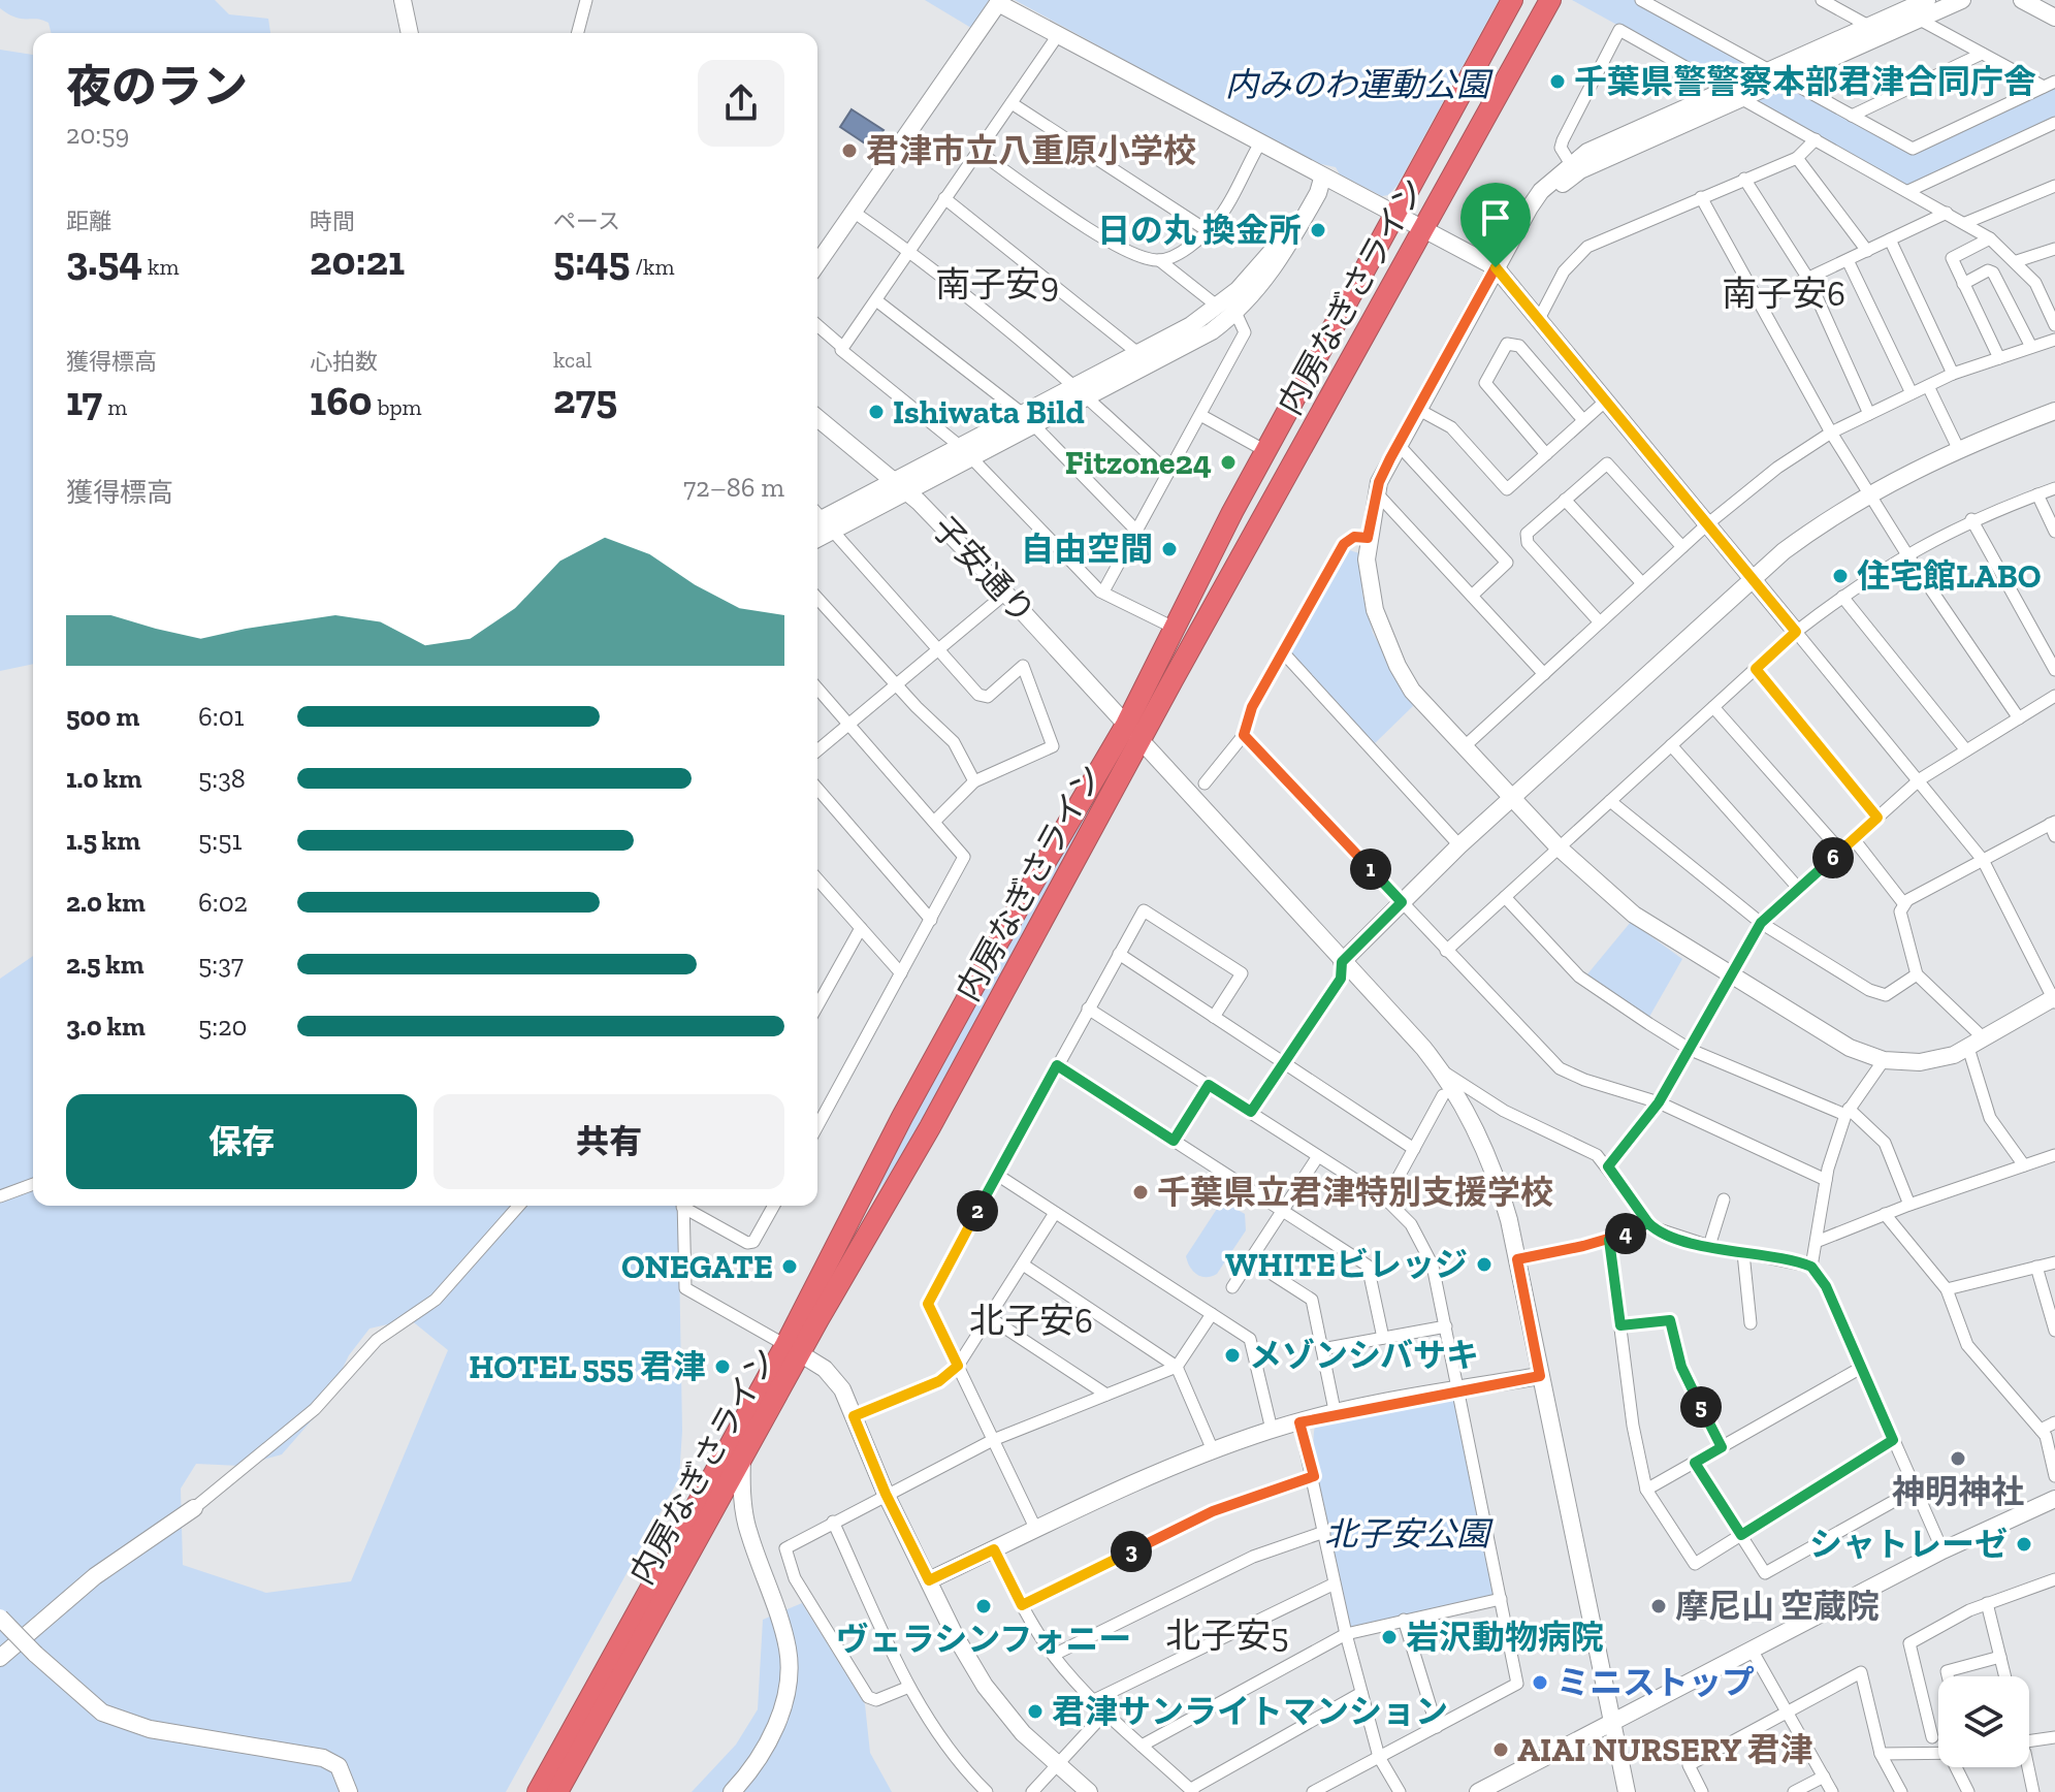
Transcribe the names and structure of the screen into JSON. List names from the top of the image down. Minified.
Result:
{"streets":{"highway":["内房なぎさライン"],"street":["子安通り"]},"crossings":[["内房なぎさライン","子安通り"]],"districts":["南子安9","南子安6","北子安6","北子安5"],"parks":["内みのわ運動公園","北子安公園"],"places":["千葉県警警察本部君津合同庁舎","君津市立八重原小学校","日の丸 換金所","Ishiwata Bild","Fitzone24","自由空間","住宅館LABO","千葉県立君津特別支援学校","WHITEビレッジ","ONEGATE","メゾンシバサキ","HOTEL 555 君津","神明神社","シャトレーゼ","ヴェラシンフォニー","摩尼山 空蔵院","岩沢動物病院","ミニストップ","君津サンライトマンション","AIAI NURSERY 君津"],"page":{"heading":["夜のラン","20:59"],"stats":[["距離","3.54 km"],["時間","20:21"],["ペース","5:45 /km"],["獲得標高","17 m"],["心拍数","160 bpm"],["kcal","275"]],"chart":["獲得標高","72–86 m"],"list":[{"name":"500 m","note":"6:01"},{"name":"1.0 km","note":"5:38"},{"name":"1.5 km","note":"5:51"},{"name":"2.0 km","note":"6:02"},{"name":"2.5 km","note":"5:37"},{"name":"3.0 km","note":"5:20"}],"pins":["6","1","2","4","5","3"],"buttons":["保存","共有"]}}
